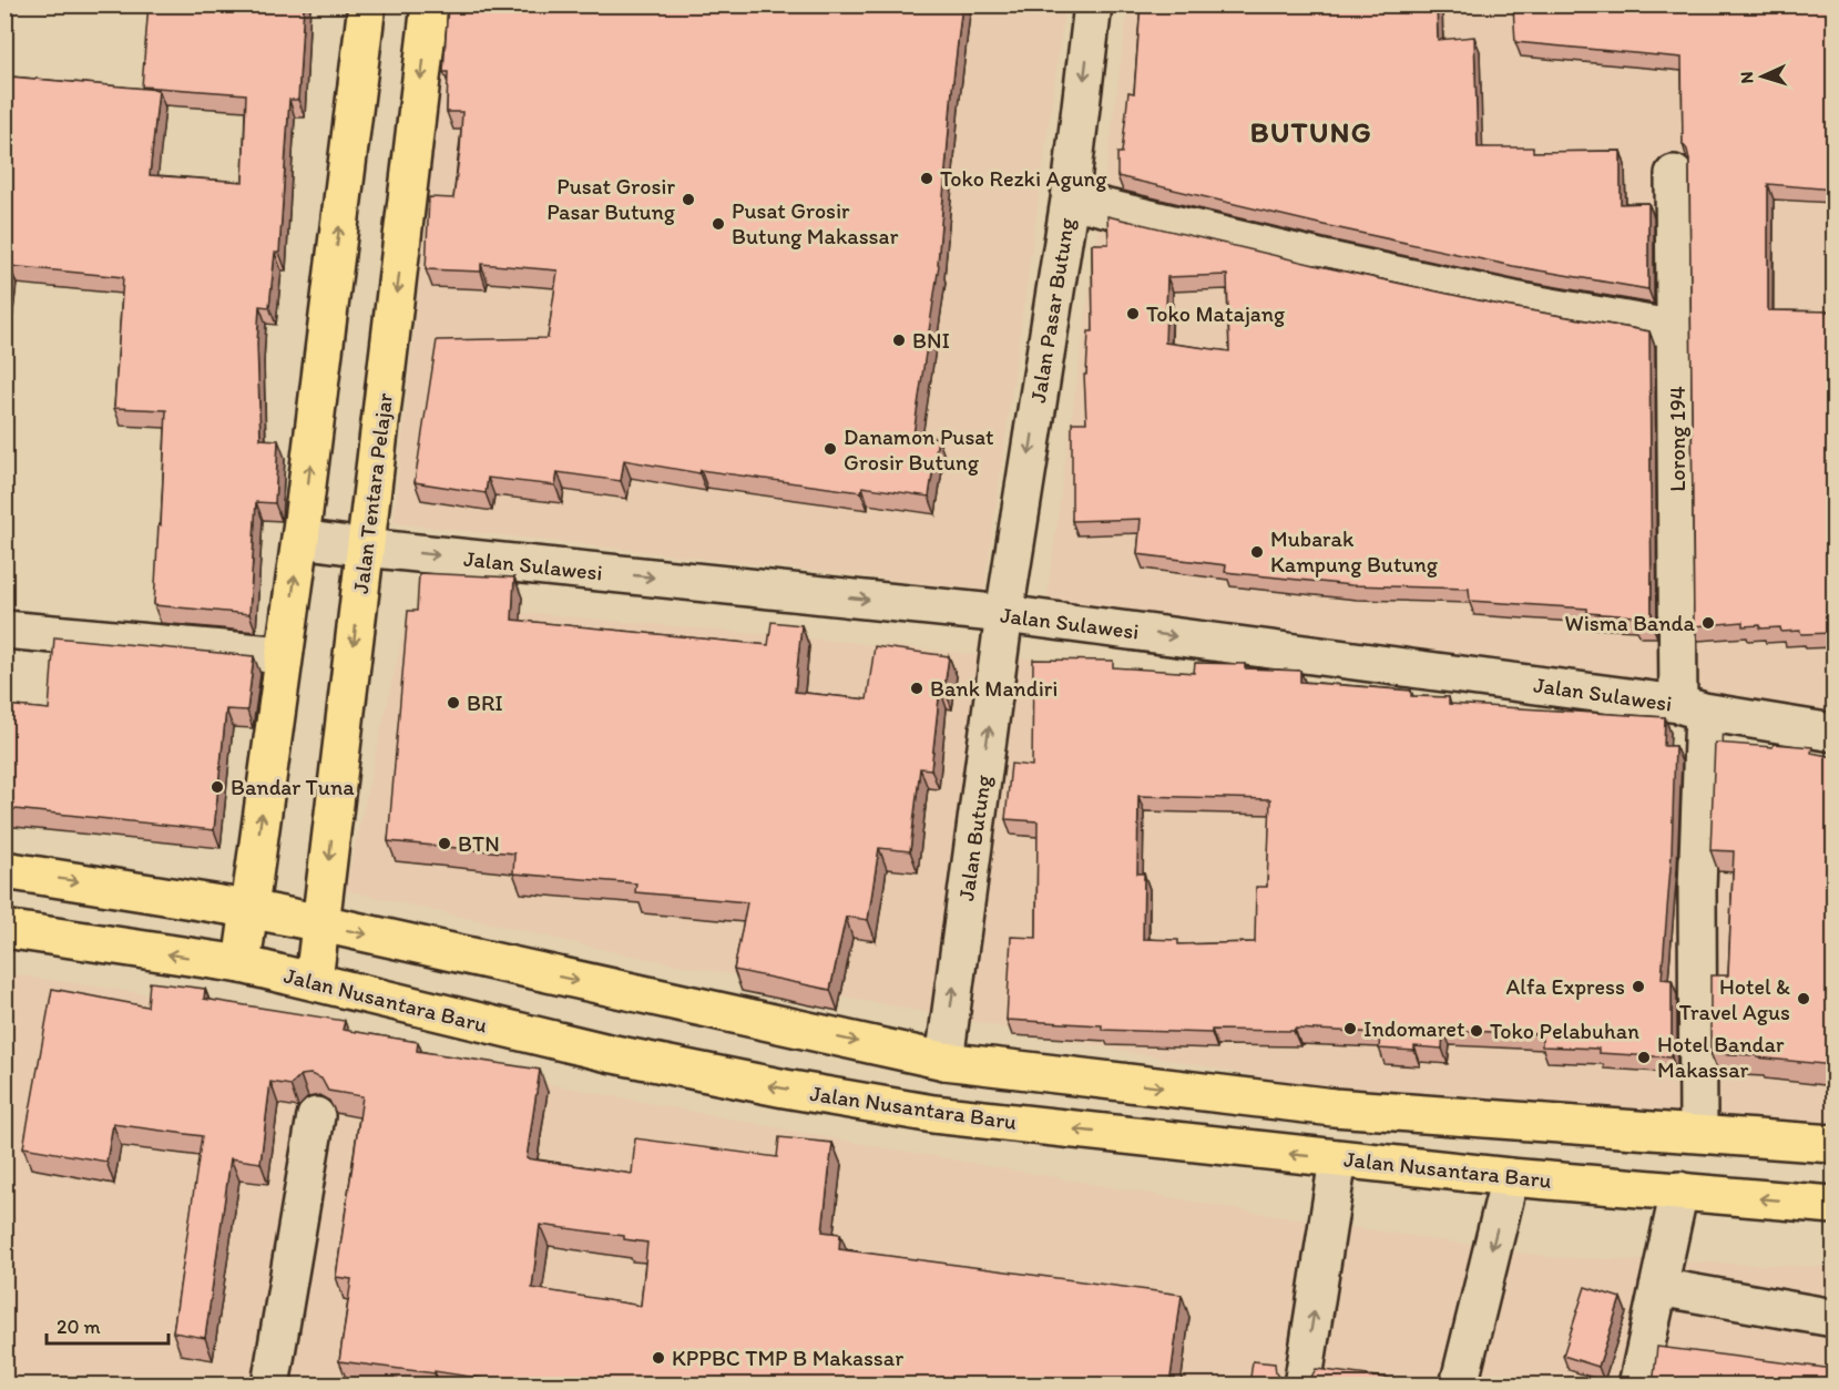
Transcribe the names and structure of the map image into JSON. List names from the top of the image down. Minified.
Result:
{"streets":{"main road":["Jalan Tentara Pelajar","Jalan Nusantara Baru"],"street":["Jalan Pasar Butung","Lorong 194","Jalan Sulawesi","Jalan Butung"]},"crossings":[["Jalan Pasar Butung","Jalan Sulawesi"],["Jalan Pasar Butung","Jalan Butung"],["Lorong 194","Jalan Sulawesi"],["Jalan Tentara Pelajar","Jalan Sulawesi"],["Jalan Tentara Pelajar","Jalan Nusantara Baru"],["Jalan Sulawesi","Jalan Butung"]],"one_way":["Jalan Pasar Butung","Jalan Sulawesi","Jalan Butung"],"districts":["BUTUNG"],"places":["Toko Rezki Agung","Pusat Grosir Pasar Butung","Pusat Grosir Butung Makassar","Toko Matajang","BNI","Danamon Pusat Grosir Butung","Mubarak Kampung Butung","Wisma Banda","Bank Mandiri","BRI","Bandar Tuna","BTN","Alfa Express","Hotel & Travel Agus","Indomaret","Toko Pelabuhan","Hotel Bandar Makassar","KPPBC TMP B Makassar"],"scale_bar":"20 m","north":"left"}
